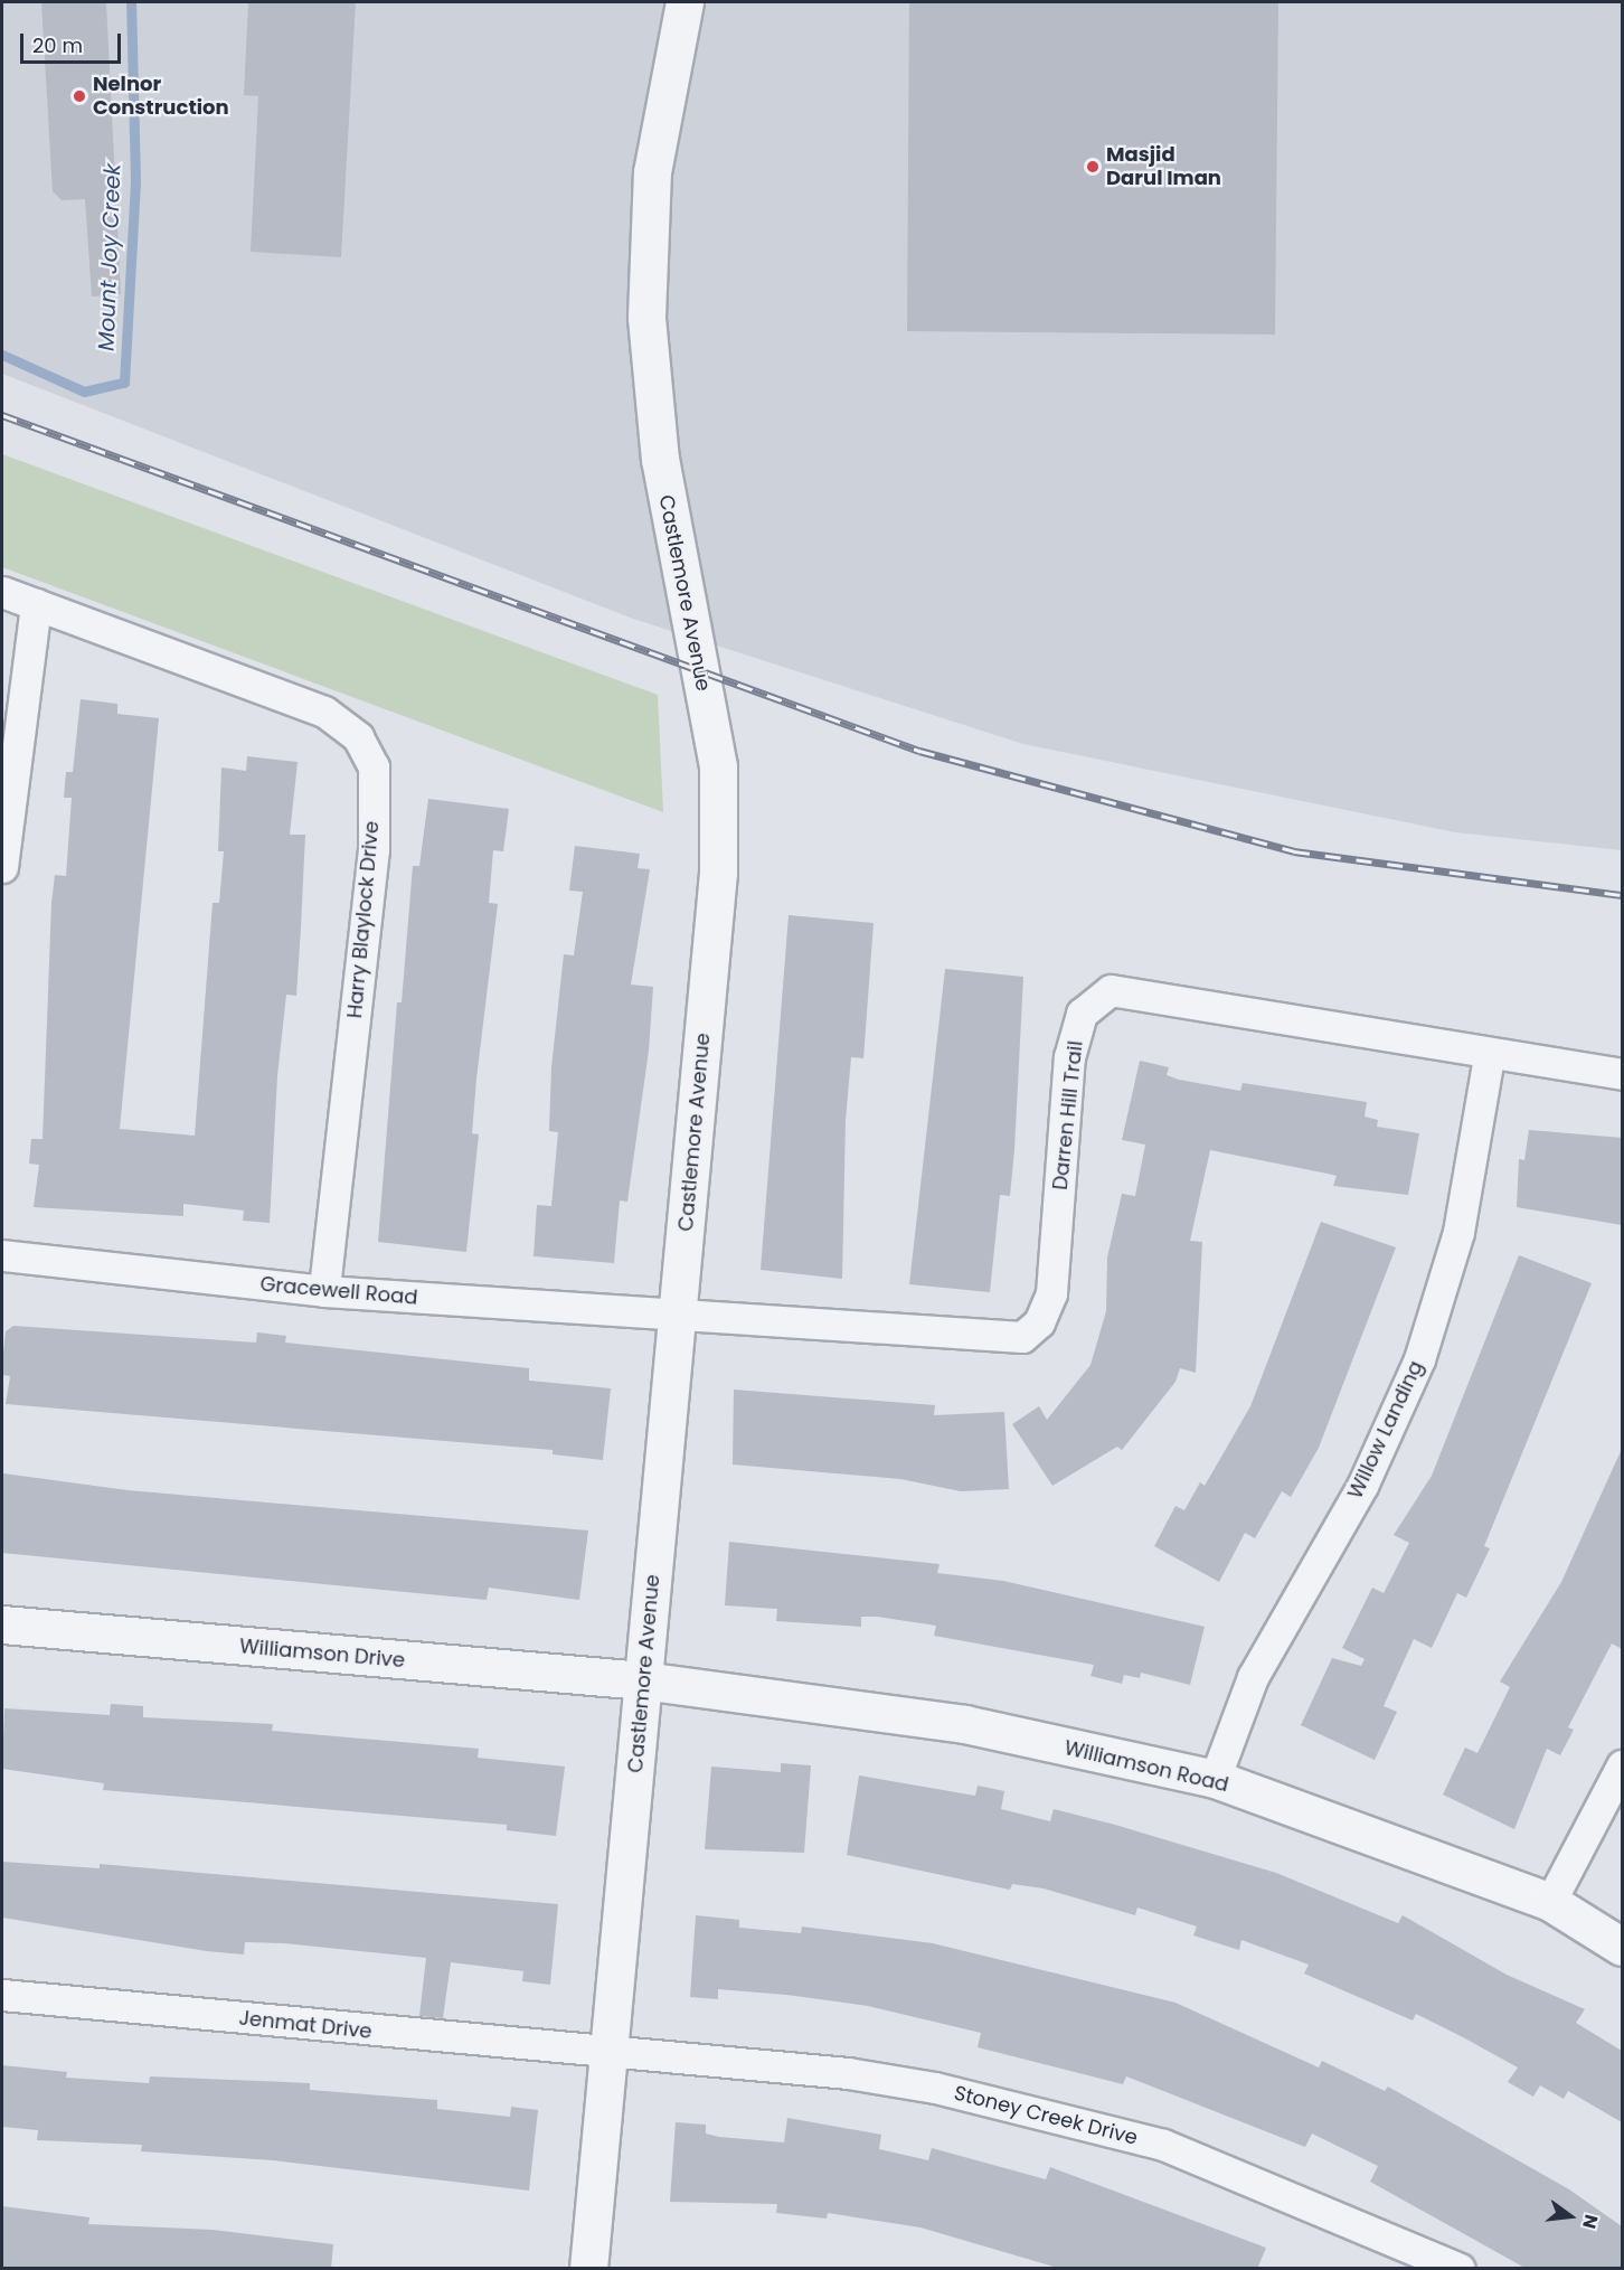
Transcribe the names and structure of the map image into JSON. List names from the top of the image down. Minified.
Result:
{"streets":{"street":["Castlemore Avenue","Harry Blaylock Drive","Darren Hill Trail","Gracewell Road","Willow Landing","Williamson Drive","Williamson Road","Jenmat Drive","Stoney Creek Drive"]},"crossings":[["Castlemore Avenue","Darren Hill Trail"],["Castlemore Avenue","Gracewell Road"],["Castlemore Avenue","Williamson Drive"],["Castlemore Avenue","Williamson Road"],["Castlemore Avenue","Jenmat Drive"],["Castlemore Avenue","Stoney Creek Drive"],["Harry Blaylock Drive","Gracewell Road"],["Darren Hill Trail","Gracewell Road"],["Darren Hill Trail","Willow Landing"],["Willow Landing","Williamson Road"],["Williamson Drive","Williamson Road"],["Jenmat Drive","Stoney Creek Drive"]],"water":["Mount Joy Creek"],"places":["Nelnor Construction","Masjid Darul Iman"],"scale_bar":"20 m","north":"right"}
